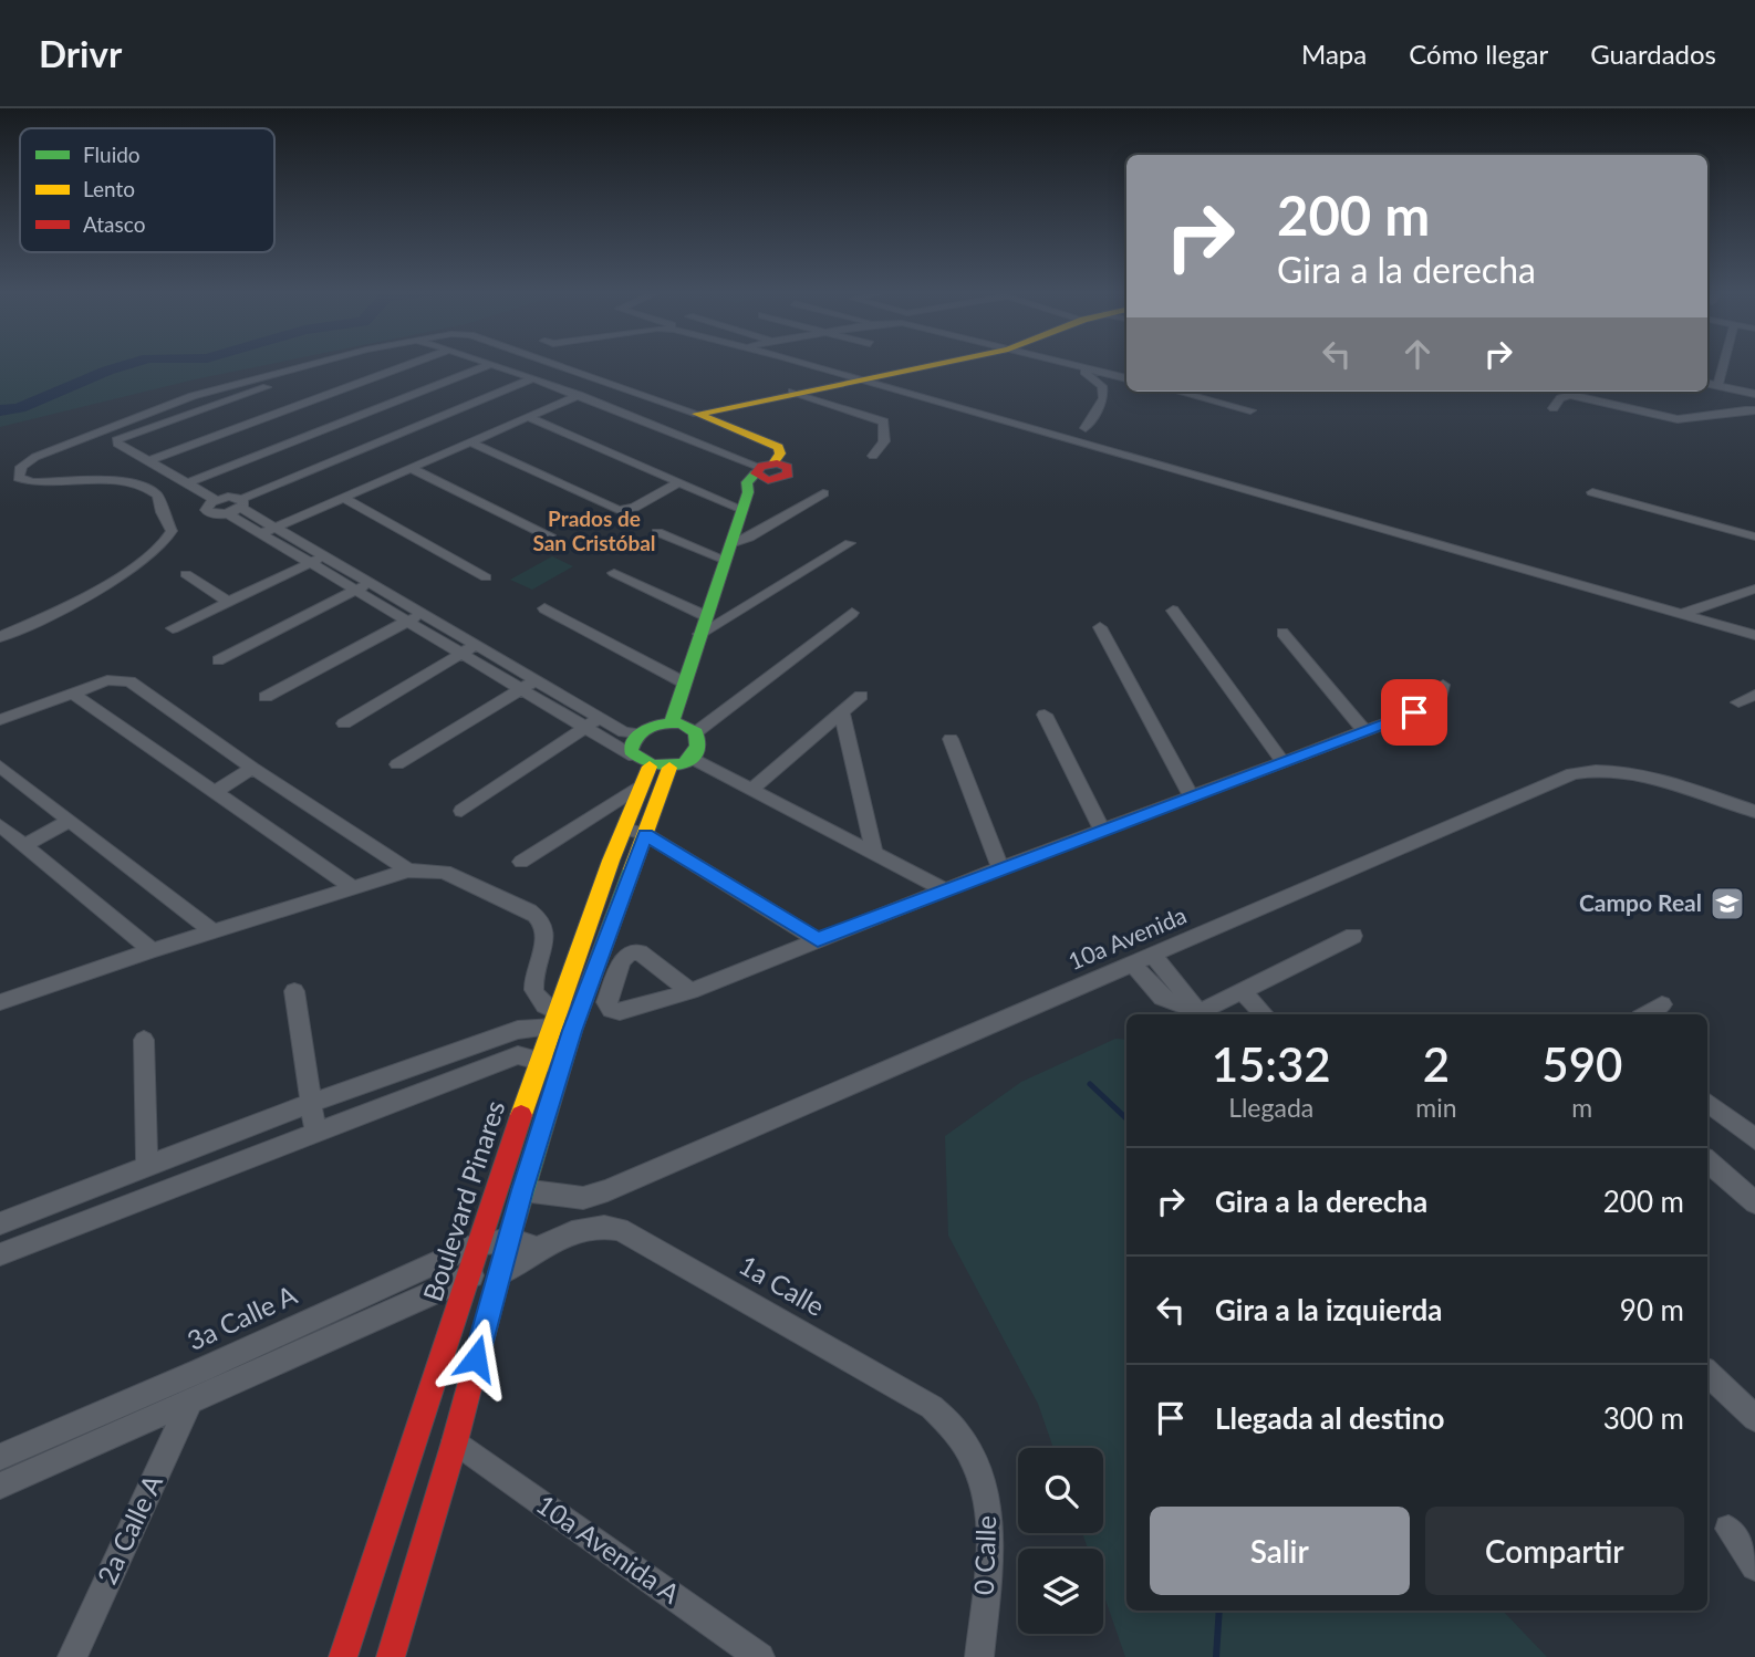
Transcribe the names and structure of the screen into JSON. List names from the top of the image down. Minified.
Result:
{"streets":{"street":["10a Avenida","Boulevard Pinares","1a Calle","3a Calle A","2a Calle A","10a Avenida A","0 Calle"]},"crossings":[["10a Avenida","Boulevard Pinares"],["Boulevard Pinares","1a Calle"],["Boulevard Pinares","3a Calle A"],["Boulevard Pinares","10a Avenida A"],["1a Calle","0 Calle"]],"districts":["Prados de San Cristóbal"],"places":{"school or university":["Campo Real"]},"legend":["Fluido","Lento","Atasco"],"page":{"header":"Drivr","nav":["Mapa","Cómo llegar","Guardados"],"turn":["200 m","Gira a la derecha"],"eta":["15:32","Llegada","2","min","590","m"],"list":[{"name":"Gira a la derecha","value":"200 m"},{"name":"Gira a la izquierda","value":"90 m"},{"name":"Llegada al destino","value":"300 m"}],"buttons":["Salir","Compartir"]}}
